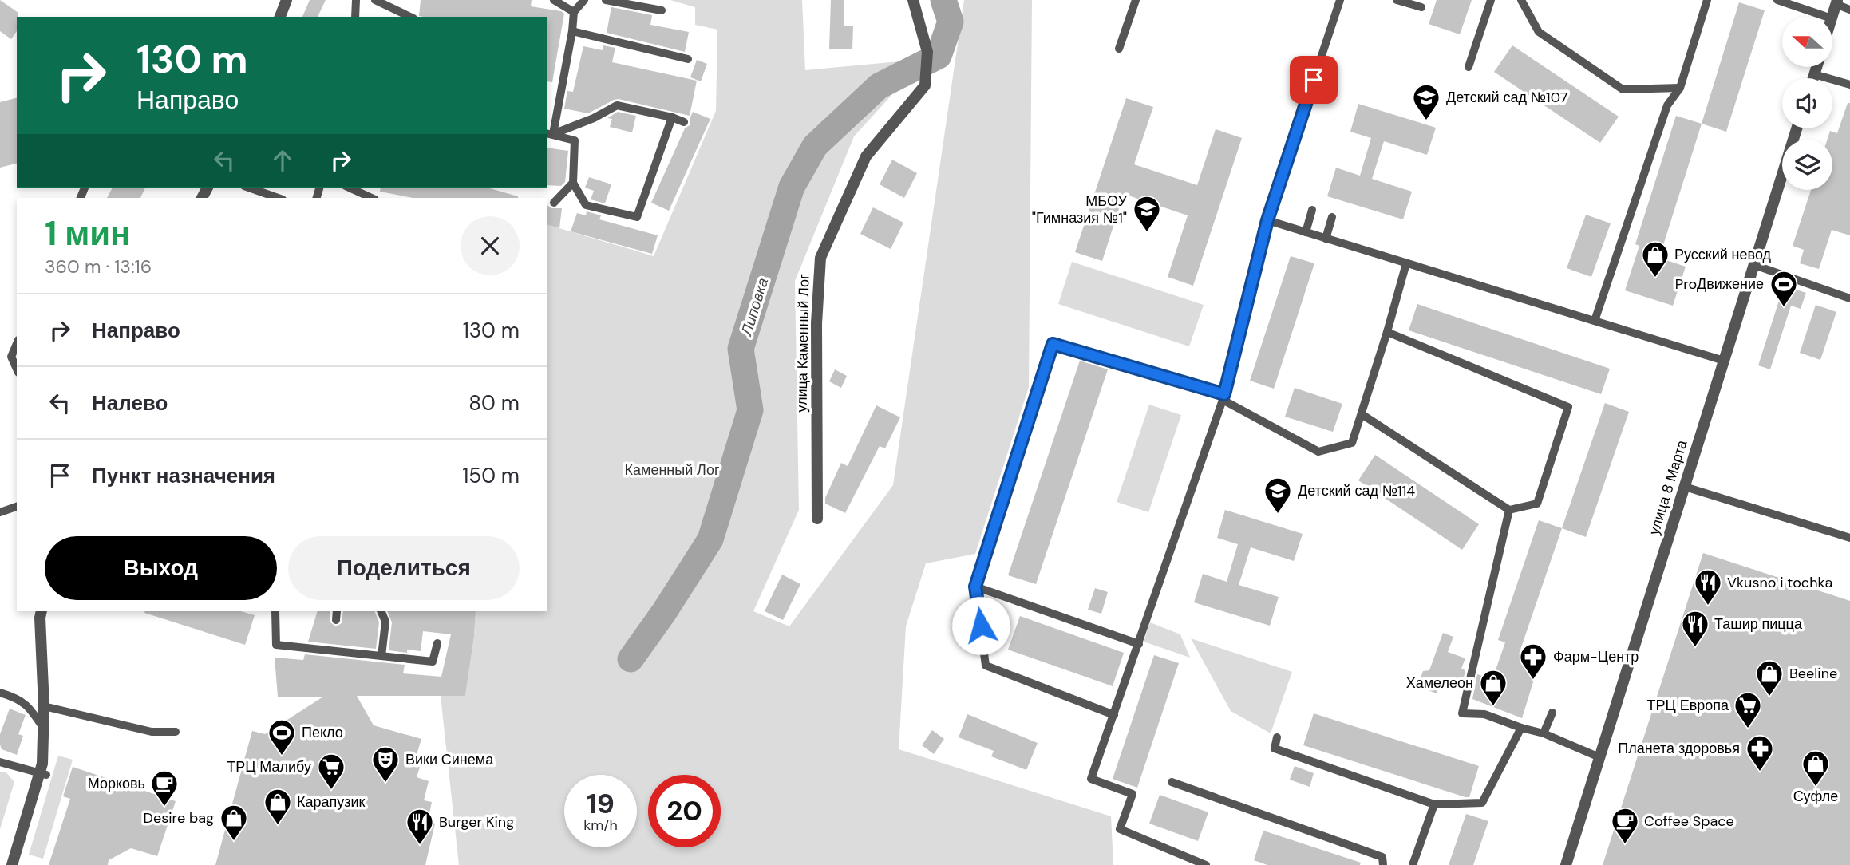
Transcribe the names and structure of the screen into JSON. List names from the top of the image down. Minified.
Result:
{"streets":{"street":["улица Каменный Лог","улица 8 Марта"]},"water":["Липовка"],"parks":["Каменный Лог"],"places":{"school or university":["Детский сад №107","МБОУ \"Гимназия №1\"","Детский сад №114"],"shop":["Русский невод","Beeline","Хамелеон","Суфле","Карапузик","Desire bag"],"sports":["ProДвижение","Пекло"],"restaurant":["Vkusno i tochka","Ташир пицца","Burger King"],"pharmacy":["Фарм-Центр","Планета здоровья"],"supermarket":["ТРЦ Европа","ТРЦ Малибу"],"theatre":["Вики Синема"],"cafe":["Морковь","Coffee Space"]},"north":"left","page":{"turn":["130 m","Направо"],"heading":["1 мин","360 m · 13:16"],"list":[{"name":"Направо","value":"130 m"},{"name":"Налево","value":"80 m"},{"name":"Пункт назначения","value":"150 m"}],"buttons":["Выход","Поделиться"],"speed":"19 km/h","limit":"20"}}
